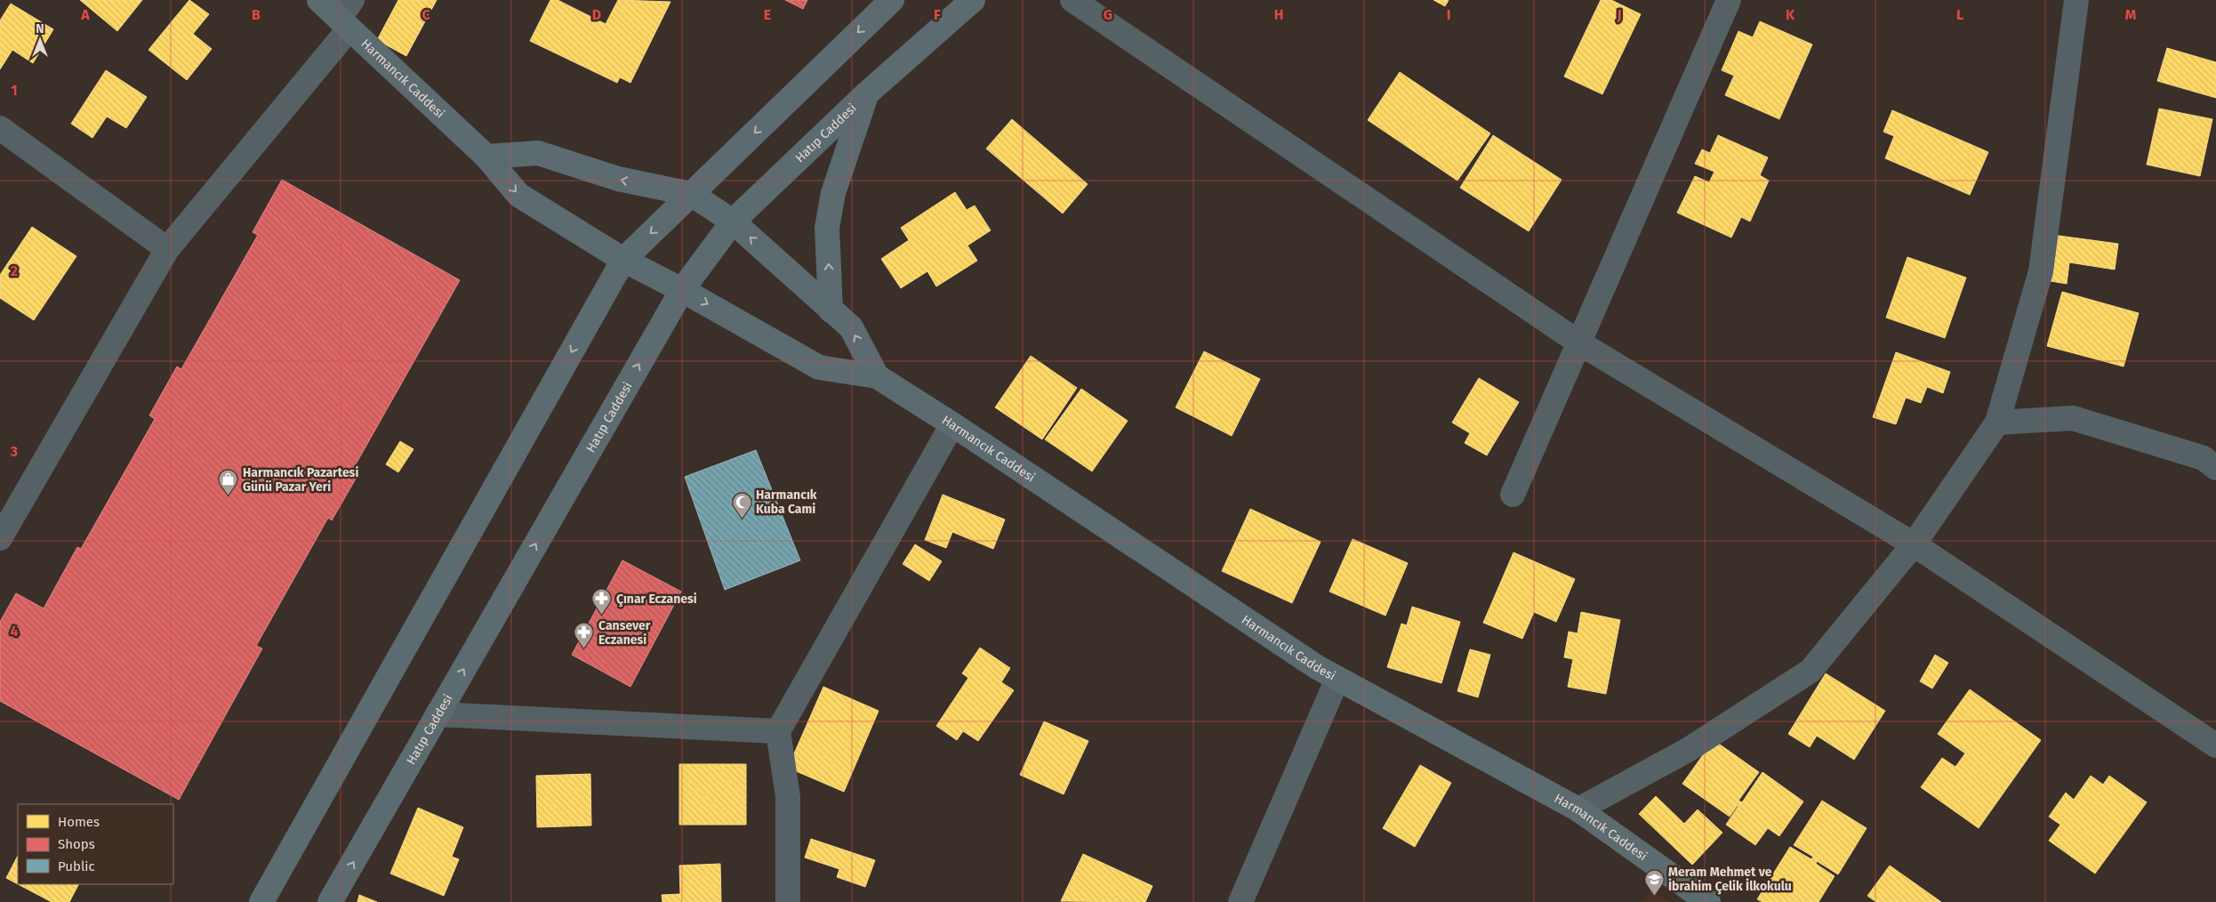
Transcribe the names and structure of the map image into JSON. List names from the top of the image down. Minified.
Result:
{"streets":{"main road":["Harmancık Caddesi","Hatıp Caddesi"]},"crossings":[["Harmancık Caddesi","Hatıp Caddesi"]],"places":{"shop":["Harmancık Pazartesi Günü Pazar Yeri"],"mosque":["Harmancık Kuba Cami"],"pharmacy":["Çınar Eczanesi","Cansever Eczanesi"],"school or university":["Meram Mehmet ve İbrahim Çelik İlkokulu"]},"legend":["Homes","Shops","Public"],"north":"top","grid":{"columns":["A","B","C","D","E","F","G","H","I","J","K","L","M"],"rows":["1","2","3","4"]}}
